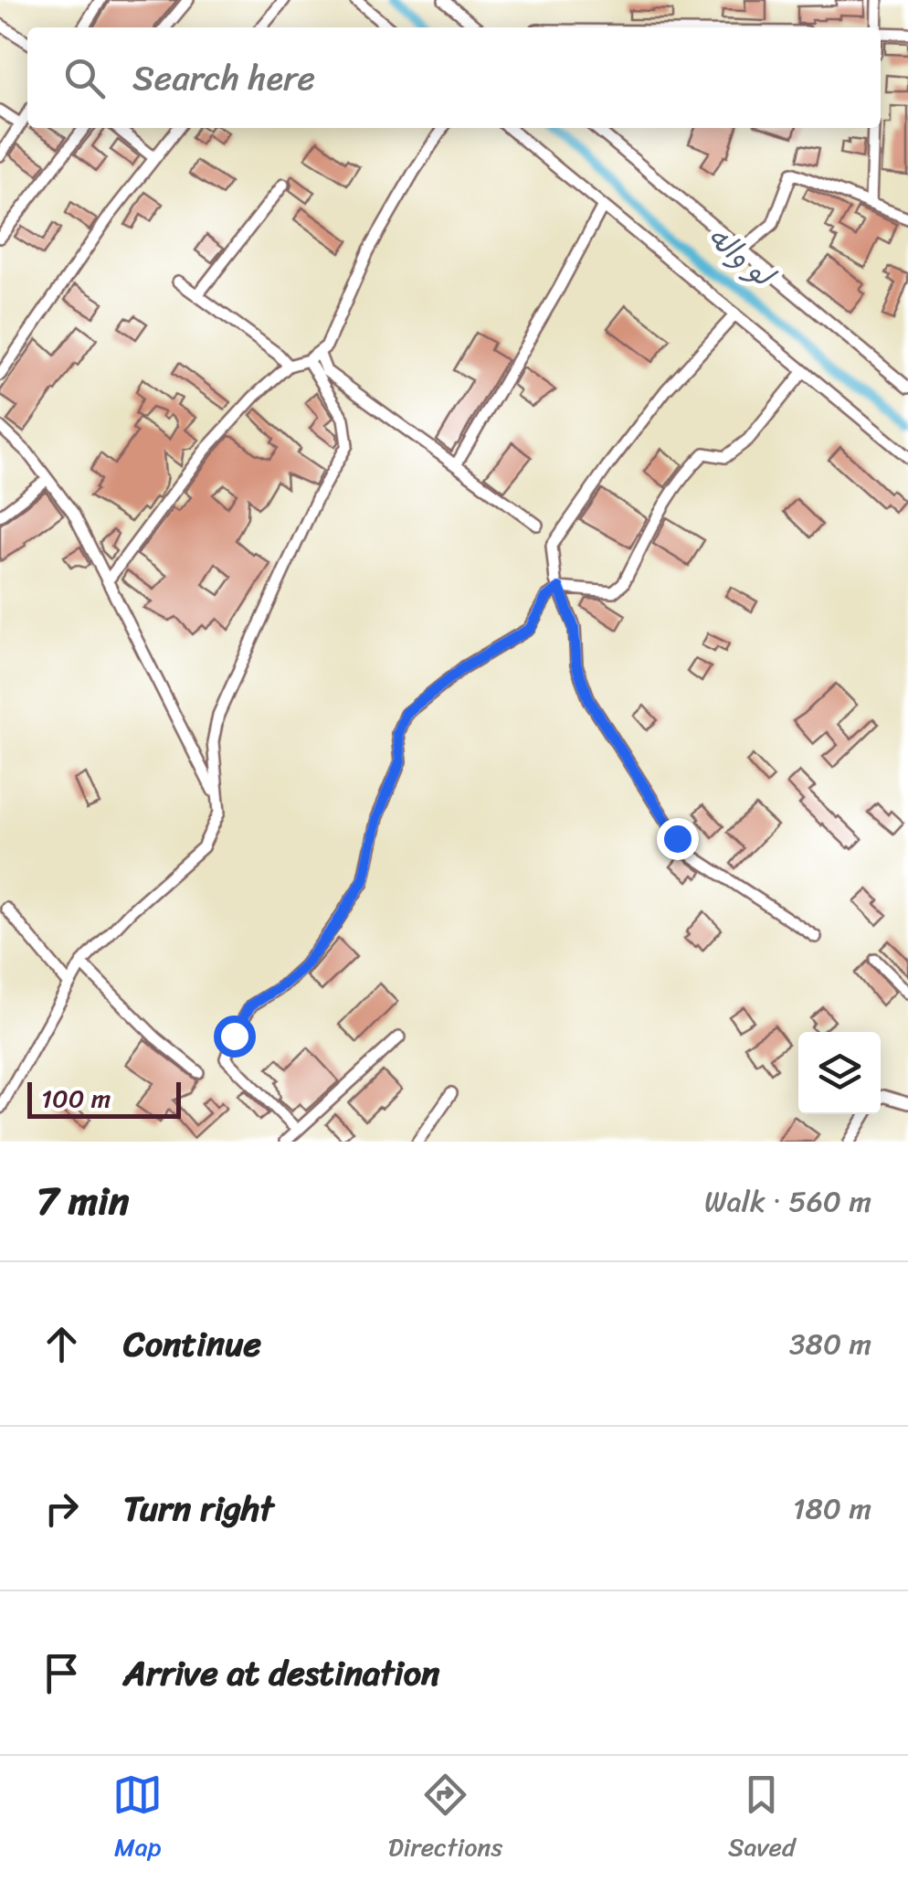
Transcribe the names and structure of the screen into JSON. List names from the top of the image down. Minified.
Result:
{"water":["لو واله"],"scale_bar":"100 m","page":{"search":"Search here","scale":"100 m","heading":["7 min","Walk · 560 m"],"list":[["Continue","380 m"],["Turn right","180 m"],"Arrive at destination"],"nav":["Map","Directions","Saved"]}}
